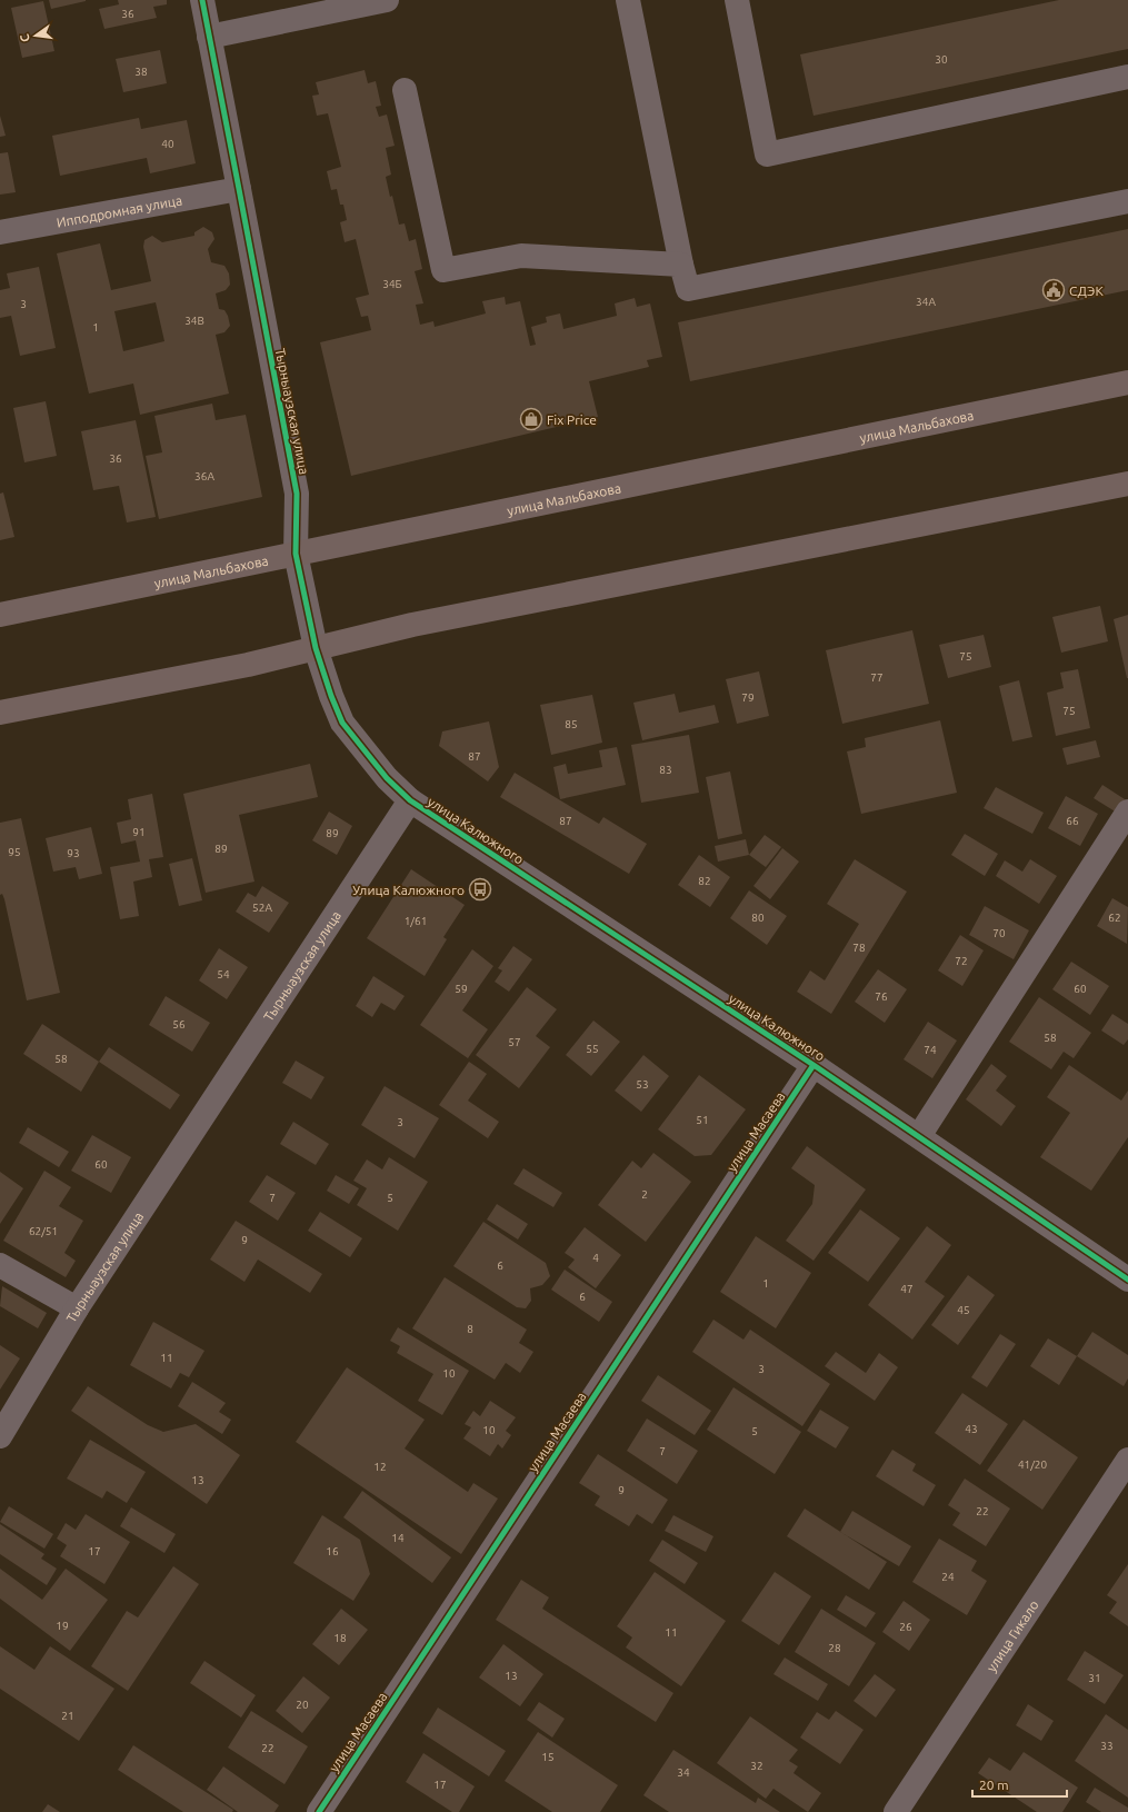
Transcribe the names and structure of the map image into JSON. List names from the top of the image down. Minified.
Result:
{"streets":{"main road":["улица Мальбахова"],"street":["Ипподромная улица","Тырныаузская улица","улица Калюжного","улица Масаева","улица Гикало"]},"crossings":[["Ипподромная улица","Тырныаузская улица"],["Тырныаузская улица","улица Мальбахова"],["Тырныаузская улица","улица Калюжного"],["улица Калюжного","улица Масаева"]],"places":{"public building":["СДЭК"],"shop":["Fix Price"],"bus stop":["Улица Калюжного"]},"house_numbers":["36","30","38","40","34Б","34А","3","34В","1","36","36А","75","77","79","75","85","87","83","87","66","91","89","89","95","93","82","52А","80","62","1/61","70","78","72","54","59","60","76","56","58","57","55","74","58","53","51","3","60","2","7","5","62/51","9","4","6","1","47","6","45","8","11","3","10","43","10","5","7","41/20","12","13","9","22","14","17","16","24","19","26","11","18","28","13","31","20","21","33","22","15","32","34","17"],"scale_bar":"20 m","north":"left"}
